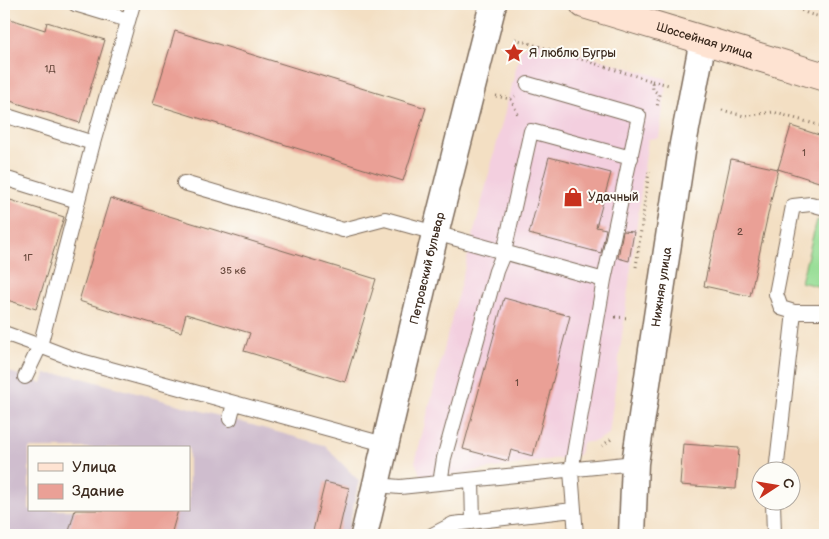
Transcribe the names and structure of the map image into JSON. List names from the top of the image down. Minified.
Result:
{"streets":{"main road":["Шоссейная улица"],"street":["Петровский бульвар","Нижняя улица"]},"crossings":[["Шоссейная улица","Нижняя улица"]],"places":{"place":["Я люблю Бугры"],"shop":["Удачный"]},"house_numbers":["1Д","1","2","1Г","35 к6","1"],"legend":["Улица","Здание"],"north":"right"}
